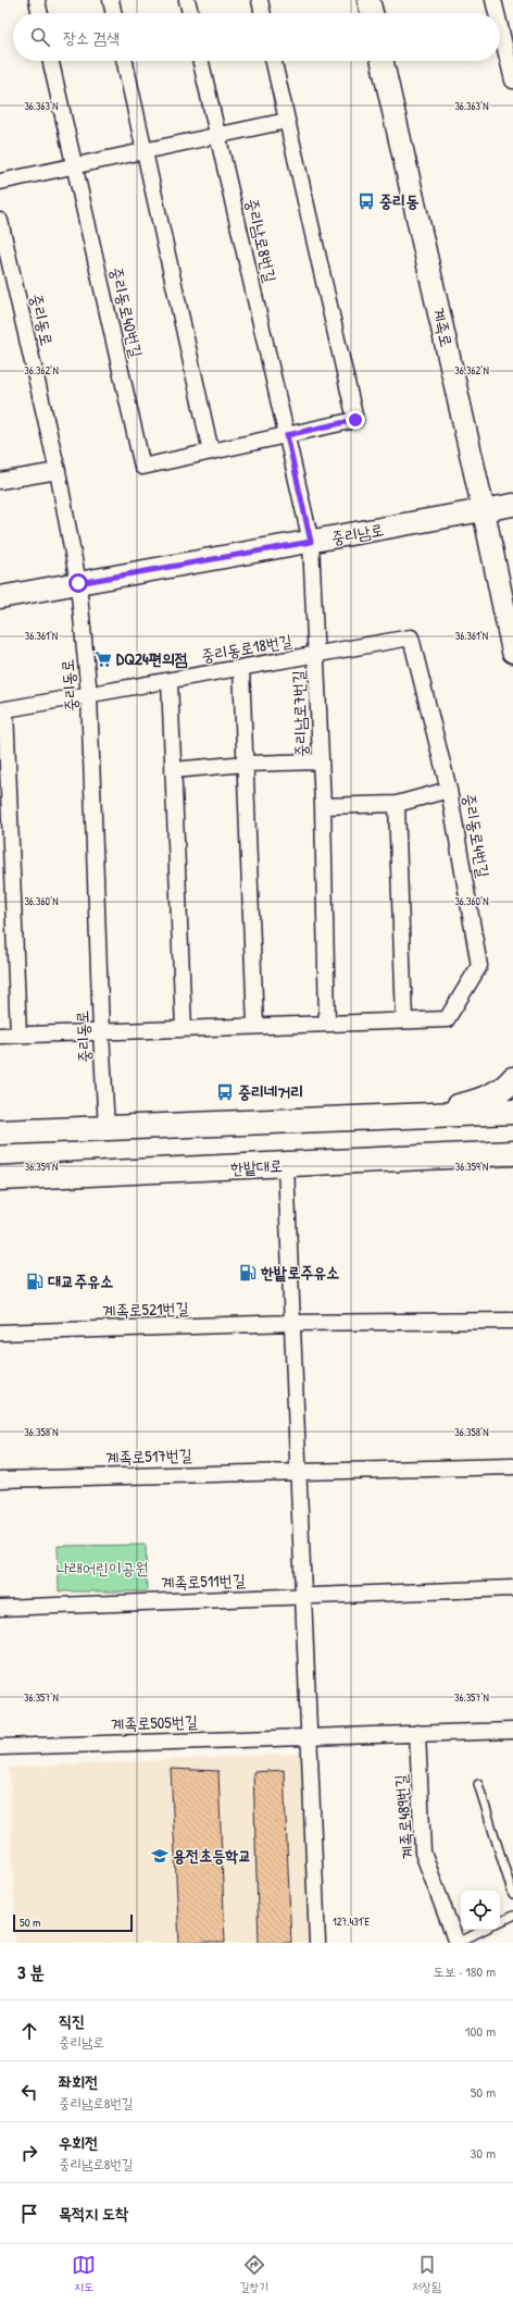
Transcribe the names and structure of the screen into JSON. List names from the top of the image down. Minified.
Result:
{"streets":{"main road":["계족로","중리남로","한밭대로"],"street":["중리남로8번길","중리동로40번길","중리동로","중리동로18번길","중리남로7번길","중리동로4번길","계족로521번길","계족로517번길","계족로511번길","계족로505번길","계족로489번길"]},"crossings":[["중리남로8번길","중리남로"],["중리남로8번길","중리남로7번길"],["중리동로","중리남로"],["중리동로","중리동로18번길"],["중리동로","중리동로4번길"],["계족로","중리남로"],["중리남로","중리남로7번길"],["중리동로18번길","중리남로7번길"],["중리동로18번길","중리동로4번길"],["중리남로7번길","중리동로4번길"],["계족로505번길","계족로489번길"]],"parks":["나래어린이공원"],"places":{"bus stop":["중리동","중리네거리"],"supermarket":["DQ24편의점"],"fuel station":["한밭로주유소","대교주유소"],"school or university":["용전초등학교"]},"scale_bar":"50 m","page":{"search":"장소 검색","scale":"50 m","heading":["3 분","도보 · 180 m"],"list":[["직진","중리남로","100 m"],["좌회전","중리남로8번길","50 m"],["우회전","중리남로8번길","30 m"],"목적지 도착"],"nav":["지도","길찾기","저장됨"]},"coordinates":["36.363°N","36.362°N","36.361°N","36.360°N","36.359°N","36.358°N","36.357°N","127.431°E"]}
